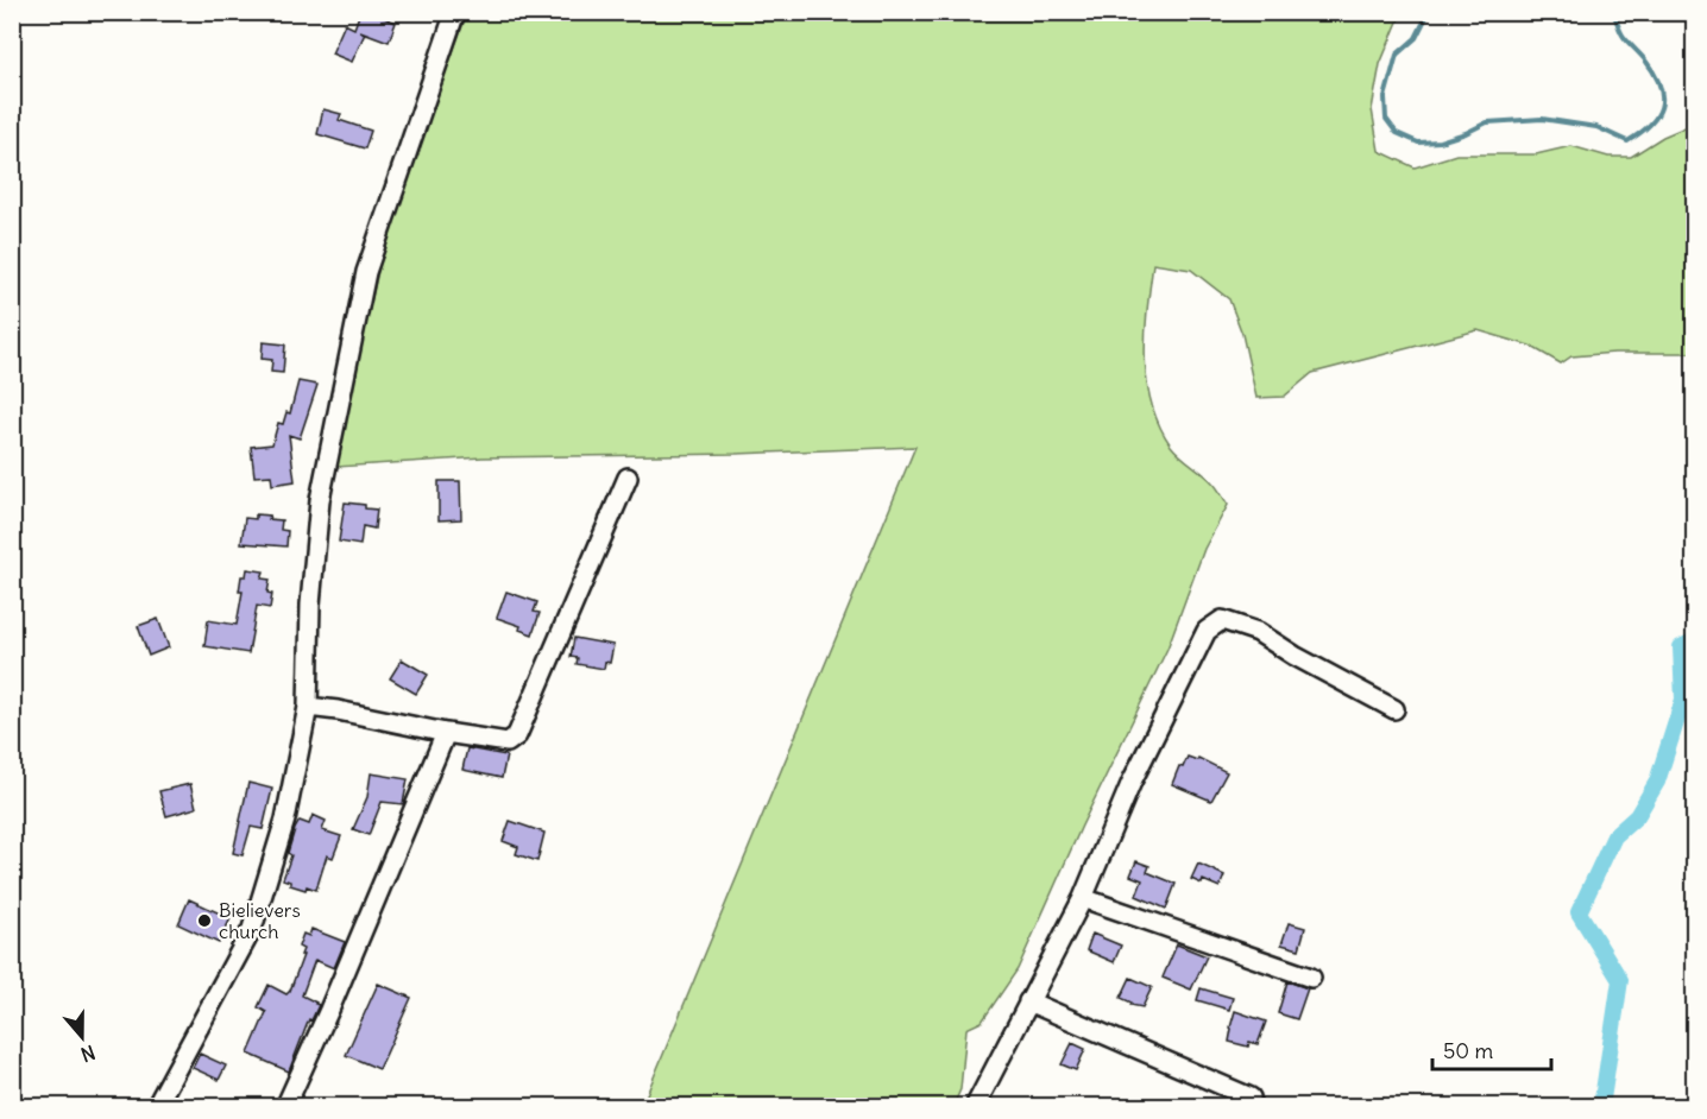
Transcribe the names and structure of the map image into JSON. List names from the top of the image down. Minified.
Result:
{"places":["Bielievers church"],"scale_bar":"50 m","north":"bottom"}
